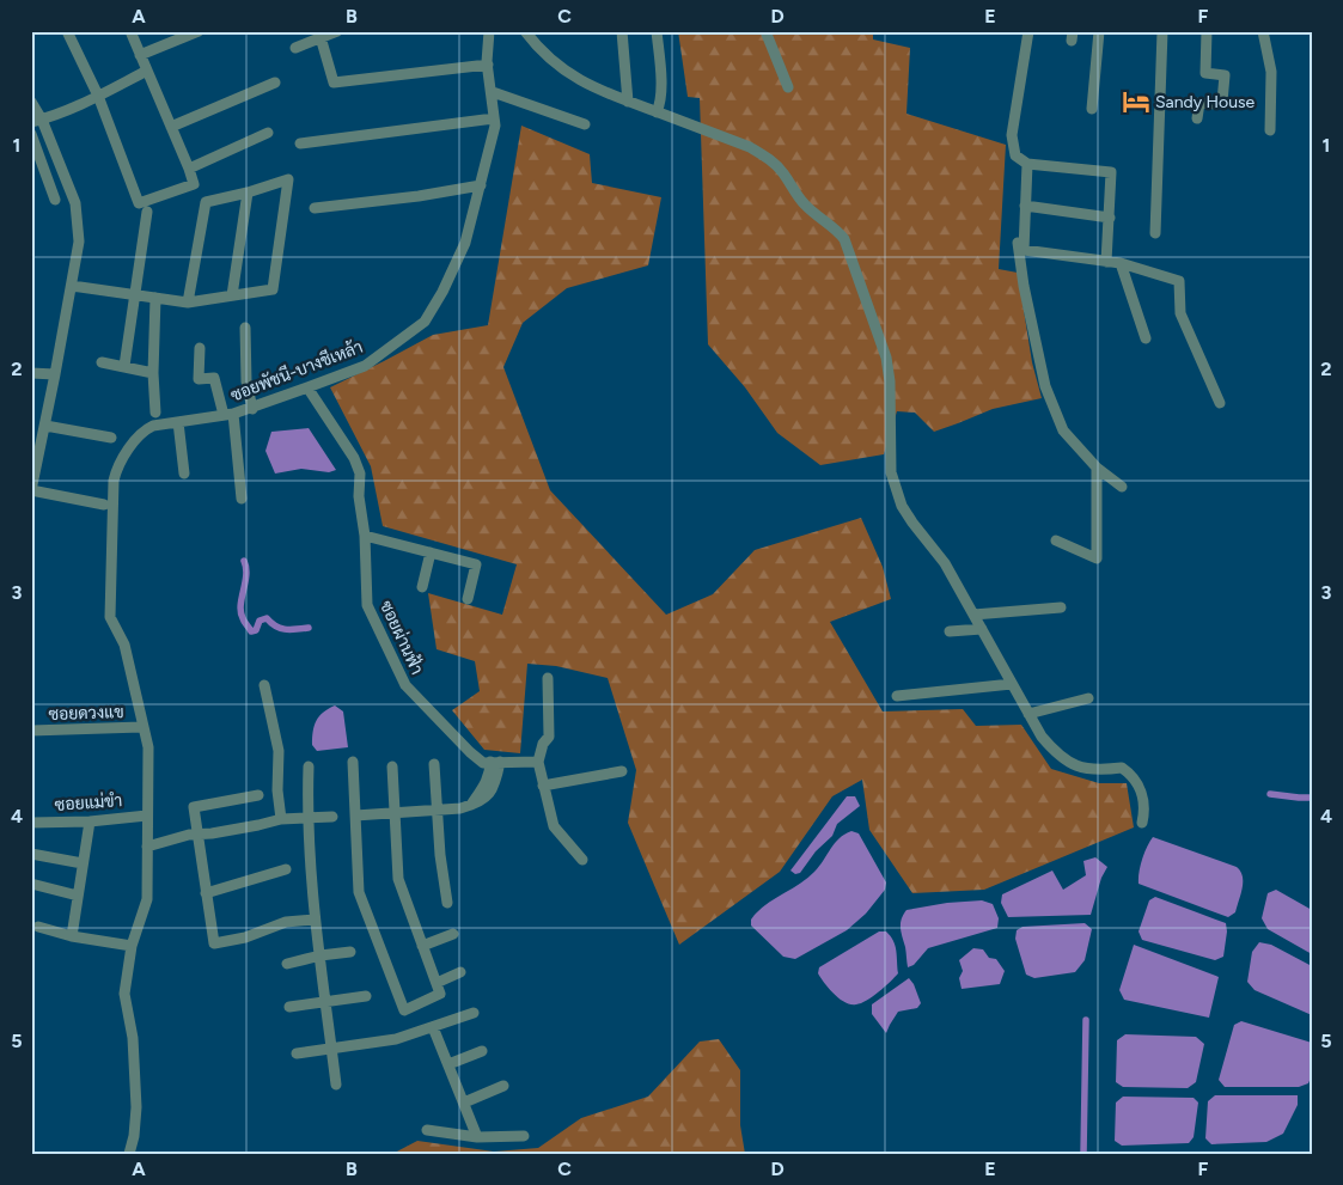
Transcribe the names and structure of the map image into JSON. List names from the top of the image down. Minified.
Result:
{"streets":{"street":["ซอยพัชนี-บางชีเหล้า","ซอยผ่านฟ้า","ซอยดวงแข","ซอยแม่ขำ"]},"crossings":[["ซอยพัชนี-บางชีเหล้า","ซอยผ่านฟ้า"],["ซอยพัชนี-บางชีเหล้า","ซอยดวงแข"],["ซอยพัชนี-บางชีเหล้า","ซอยแม่ขำ"]],"places":{"hotel":["Sandy House"]},"grid":{"columns":["A","B","C","D","E","F"],"rows":["1","2","3","4","5"]}}
